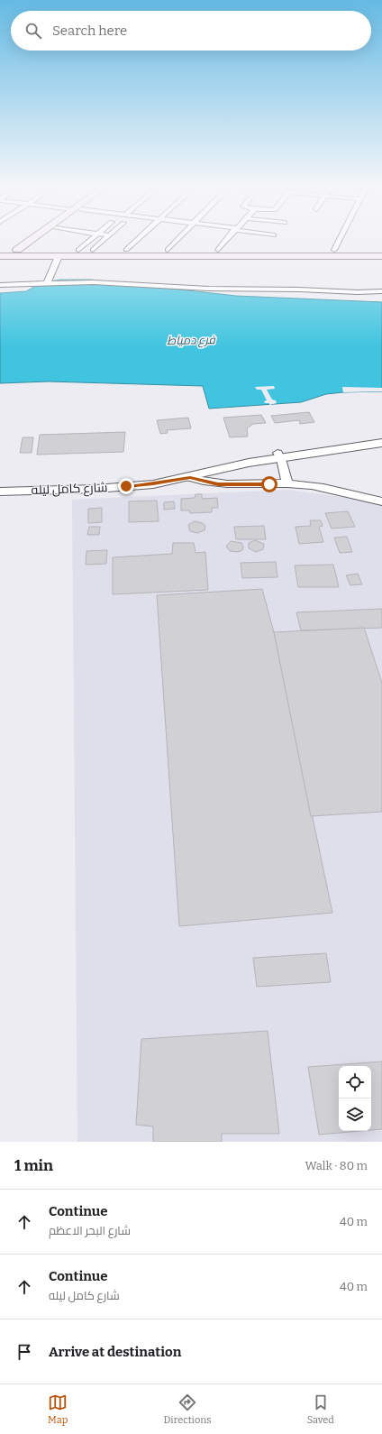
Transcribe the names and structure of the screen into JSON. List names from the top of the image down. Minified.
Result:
{"streets":{"street":["شارع كامل ليله"]},"water":["فرع دمياط"],"page":{"search":"Search here","heading":["1 min","Walk · 80 m"],"list":[["Continue","شارع البحر الاعظم","40 m"],["Continue","شارع كامل ليله","40 m"],"Arrive at destination"],"nav":["Map","Directions","Saved"]}}
